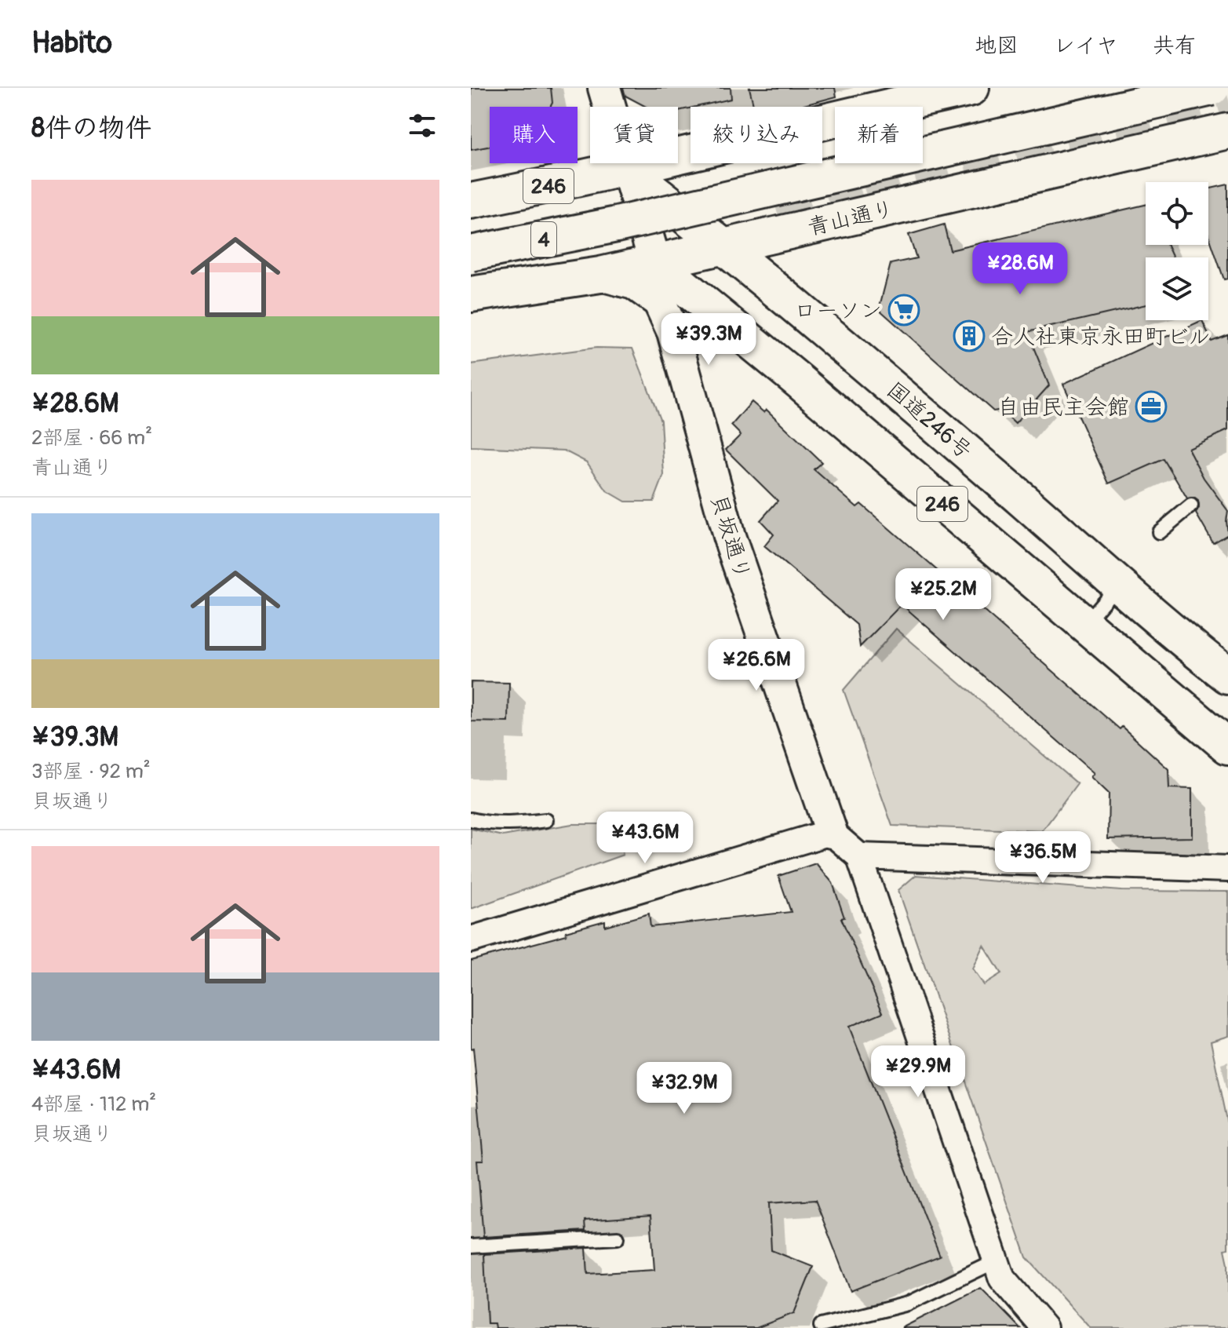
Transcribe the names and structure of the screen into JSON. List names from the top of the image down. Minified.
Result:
{"streets":{"highway":["246","青山通り","4","国道246号"],"street":["貝坂通り"]},"crossings":[["246","青山通り"],["246","国道246号"],["青山通り","国道246号"],["青山通り","貝坂通り"]],"places":{"supermarket":["ローソン"],"building":["合人社東京永田町ビル"],"office":["自由民主会館"]},"page":{"header":"Habito","nav":["地図","レイヤ","共有"],"heading":"8件の物件","chip":["購入","賃貸","絞り込み","新着"],"list":[{"name":"¥28.6M","note":"2部屋 · 66 m² · 青山通り"},{"name":"¥39.3M","note":"3部屋 · 92 m² · 貝坂通り"},{"name":"¥43.6M","note":"4部屋 · 112 m² · 貝坂通り"}],"price":["¥28.6M","¥39.3M","¥25.2M","¥26.6M","¥43.6M","¥36.5M","¥29.9M","¥32.9M"]}}
